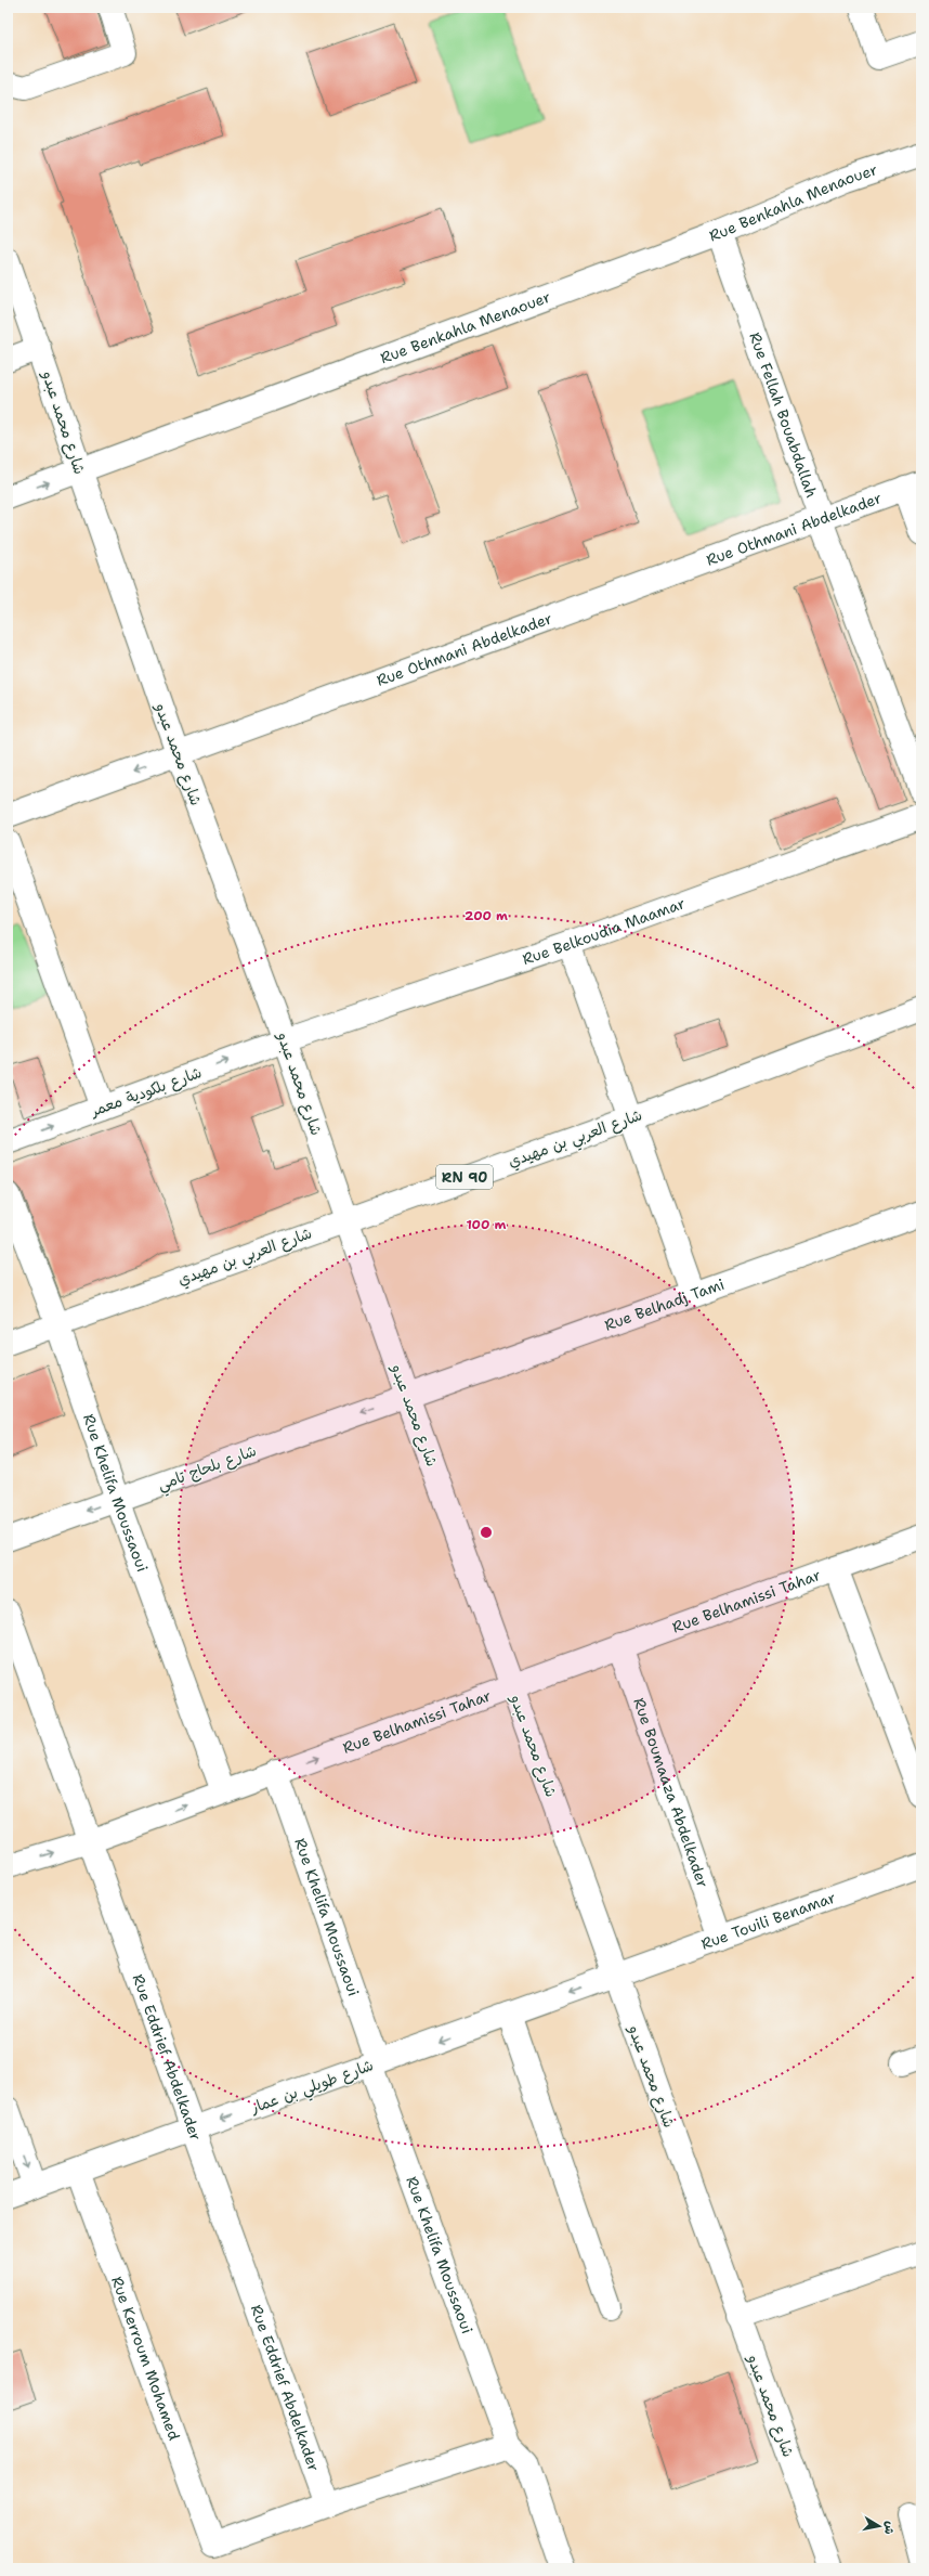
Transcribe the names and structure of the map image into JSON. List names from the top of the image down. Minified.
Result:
{"streets":{"street":["Rue Benkahla Menaouer","Rue Fellah Bouabdallah","شارع محمد عبدو","Rue Othmani Abdelkader","Rue Belkoudia Maamar","شارع بلكودية معمر","شارع العربي بن مهيدي","RN 90","Rue Belhadj Tami","شارع بلحاج تامي","Rue Khelifa Moussaoui","Rue Belhamissi Tahar","Rue Boumaaza Abdelkader","Rue Touili Benamar","Rue Eddrief Abdelkader","شارع طويلي بن عمار","Rue Kerroum Mohamed"]},"crossings":[["Rue Benkahla Menaouer","Rue Fellah Bouabdallah"],["Rue Benkahla Menaouer","شارع محمد عبدو"],["Rue Fellah Bouabdallah","Rue Othmani Abdelkader"],["شارع محمد عبدو","Rue Othmani Abdelkader"],["شارع محمد عبدو","Rue Belkoudia Maamar"],["شارع محمد عبدو","شارع بلكودية معمر"],["شارع محمد عبدو","شارع العربي بن مهيدي"],["شارع محمد عبدو","Rue Belhadj Tami"],["شارع محمد عبدو","شارع بلحاج تامي"],["شارع محمد عبدو","Rue Belhamissi Tahar"],["شارع محمد عبدو","Rue Touili Benamar"],["شارع محمد عبدو","شارع طويلي بن عمار"],["Rue Belkoudia Maamar","شارع بلكودية معمر"],["شارع العربي بن مهيدي","Rue Khelifa Moussaoui"],["Rue Belhadj Tami","شارع بلحاج تامي"],["شارع بلحاج تامي","Rue Khelifa Moussaoui"],["Rue Khelifa Moussaoui","Rue Belhamissi Tahar"],["Rue Khelifa Moussaoui","شارع طويلي بن عمار"],["Rue Belhamissi Tahar","Rue Boumaaza Abdelkader"],["Rue Belhamissi Tahar","Rue Eddrief Abdelkader"],["Rue Boumaaza Abdelkader","Rue Touili Benamar"],["Rue Touili Benamar","شارع طويلي بن عمار"],["Rue Eddrief Abdelkader","شارع طويلي بن عمار"],["Rue Eddrief Abdelkader","Rue Kerroum Mohamed"],["شارع طويلي بن عمار","Rue Kerroum Mohamed"]],"one_way":["شارع بلكودية معمر","شارع بلحاج تامي","Rue Belhamissi Tahar","شارع طويلي بن عمار"],"north":"right","rings":["200 m","100 m"]}
